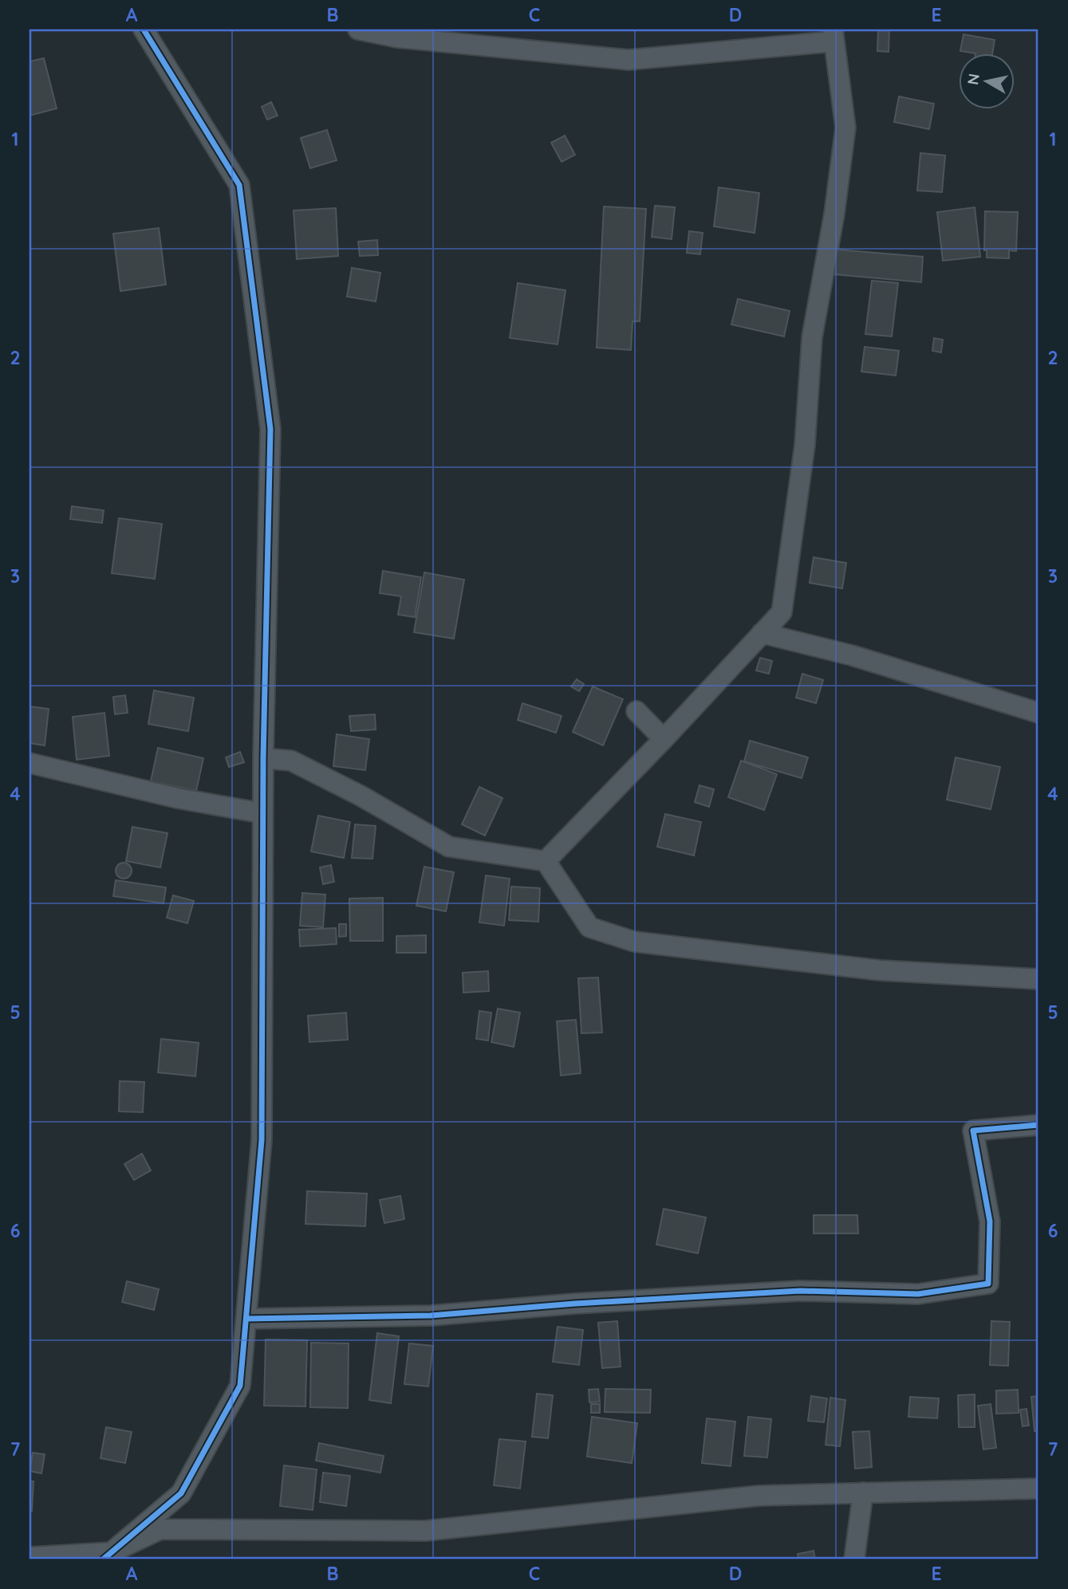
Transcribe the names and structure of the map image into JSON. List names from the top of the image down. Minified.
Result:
{"north":"left","grid":{"columns":["A","B","C","D","E"],"rows":["1","2","3","4","5","6","7"]}}
